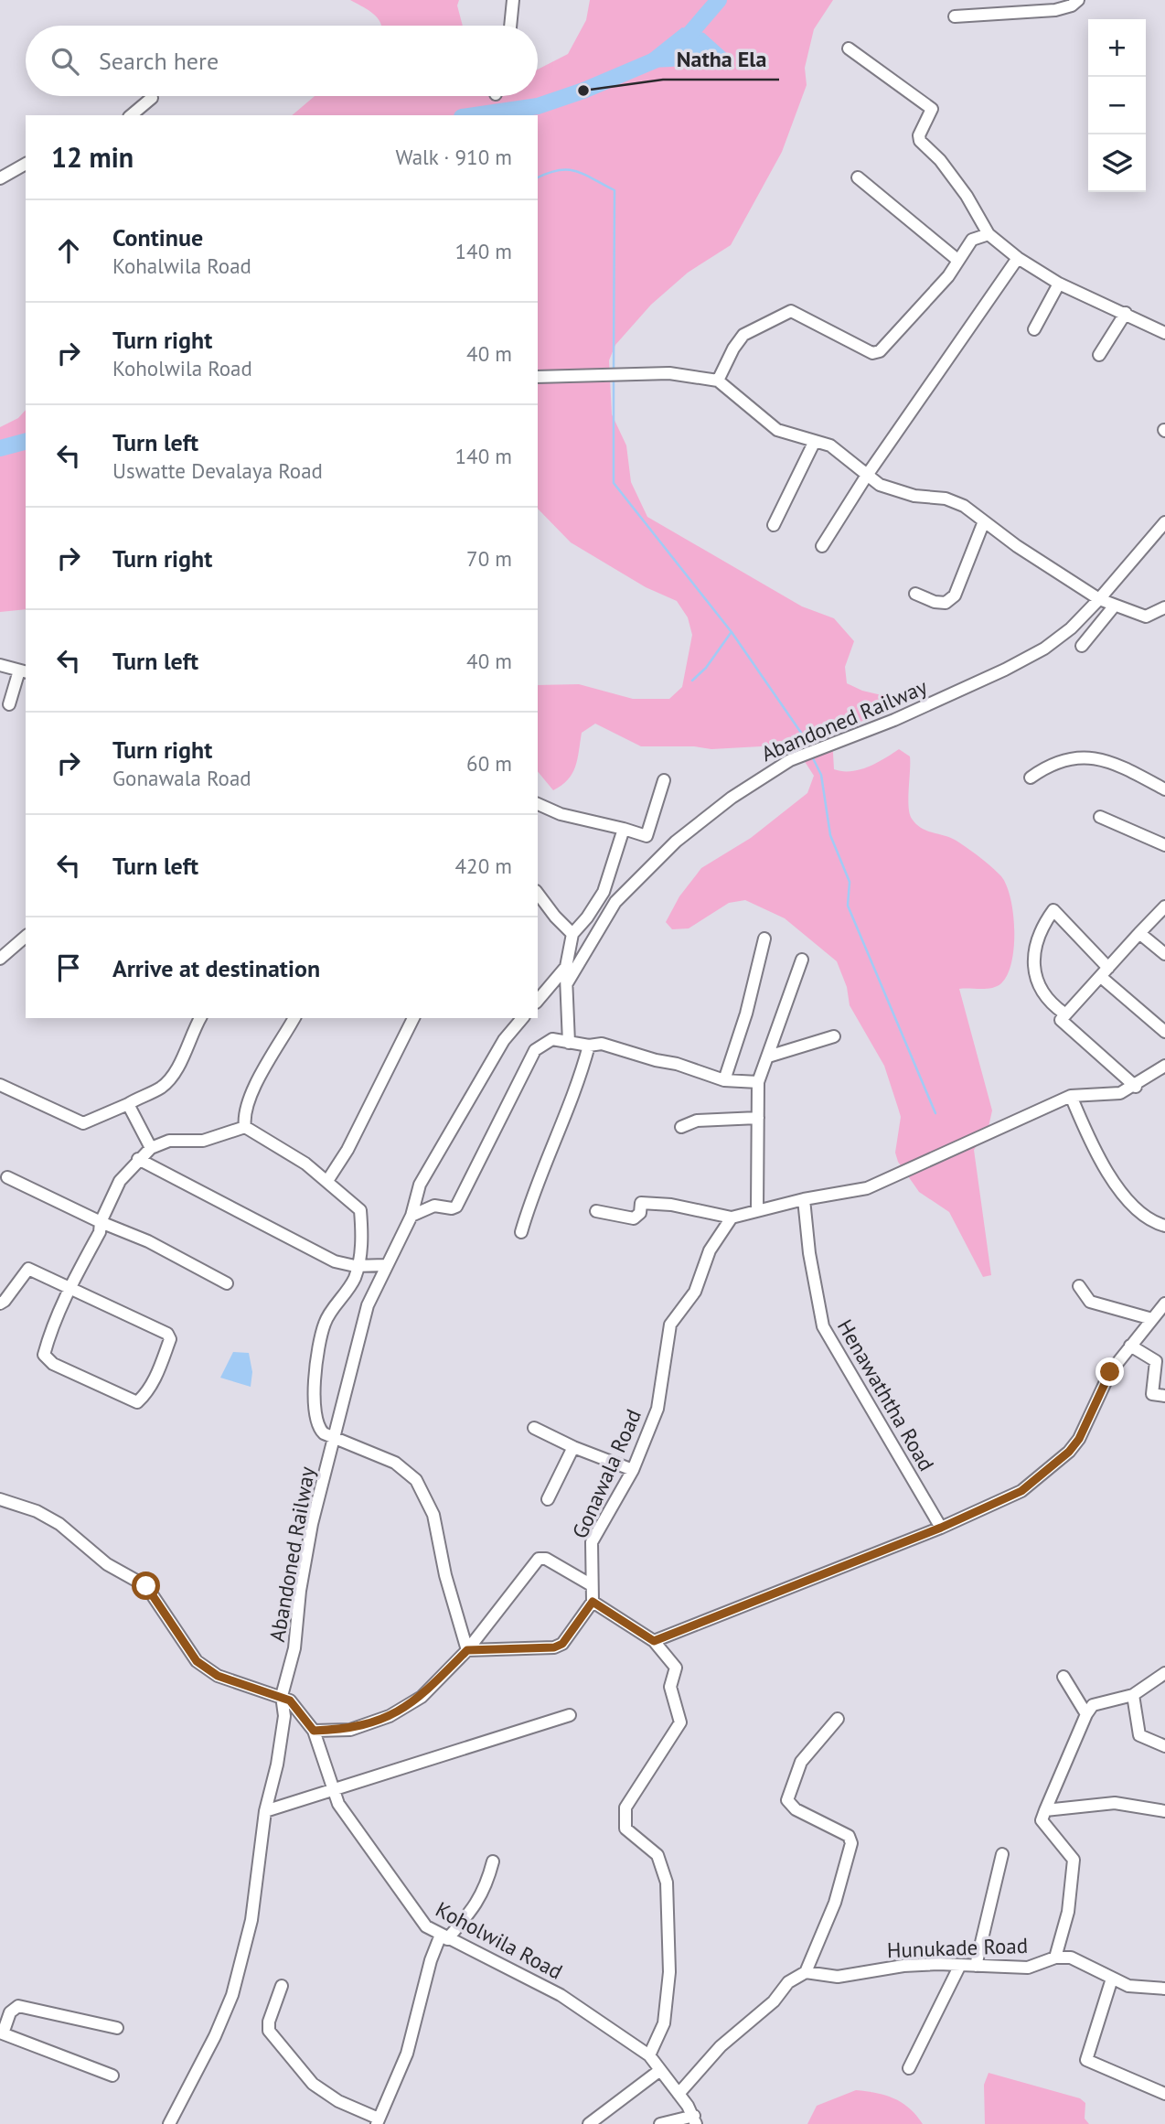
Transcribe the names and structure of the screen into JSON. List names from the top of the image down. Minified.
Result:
{"streets":{"street":["Abandoned Railway","Henawaththa Road","Gonawala Road","Koholwila Road","Hunukade Road"]},"crossings":[["Abandoned Railway","Koholwila Road"]],"places":["Natha Ela"],"page":{"map_buttons":["+","−"],"search":"Search here","heading":["12 min","Walk · 910 m"],"list":[["Continue","Kohalwila Road","140 m"],["Turn right","Koholwila Road","40 m"],["Turn left","Uswatte Devalaya Road","140 m"],["Turn right","70 m"],["Turn left","40 m"],["Turn right","Gonawala Road","60 m"],["Turn left","420 m"],"Arrive at destination"]}}
